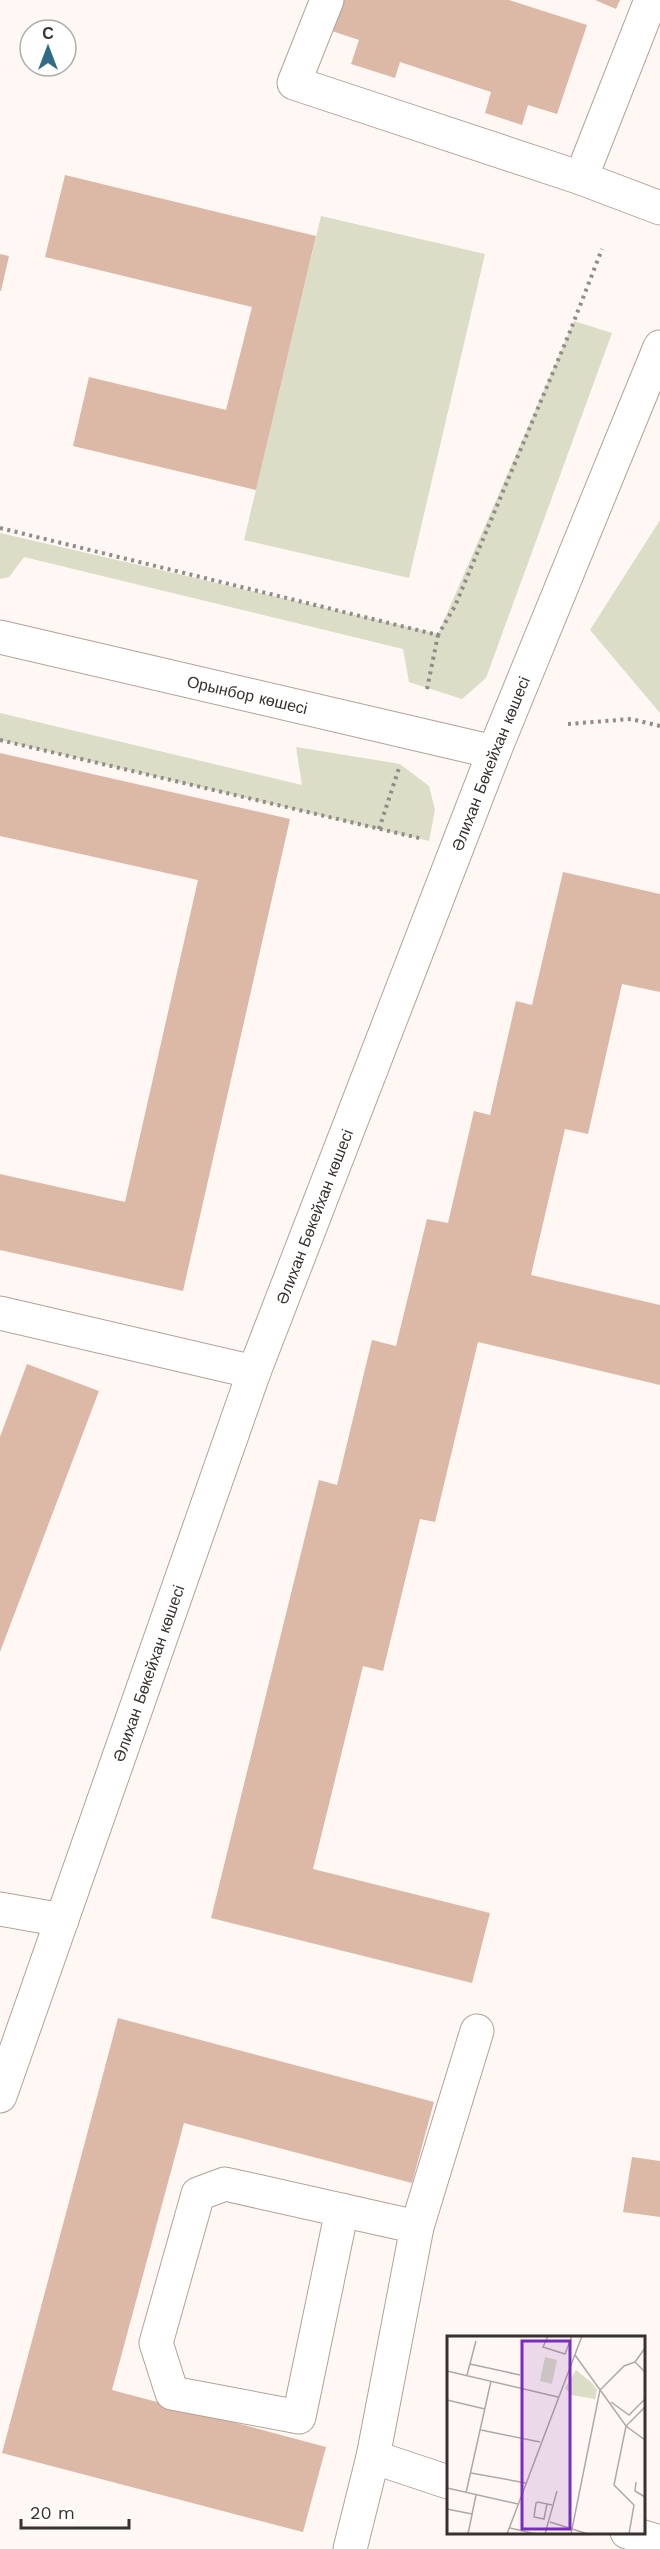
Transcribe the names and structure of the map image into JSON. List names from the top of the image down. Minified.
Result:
{"streets":{"street":["Орынбор көшесі","Әлихан Бөкейхан көшесі"]},"crossings":[["Орынбор көшесі","Әлихан Бөкейхан көшесі"]],"scale_bar":"20 m","north":"top"}
